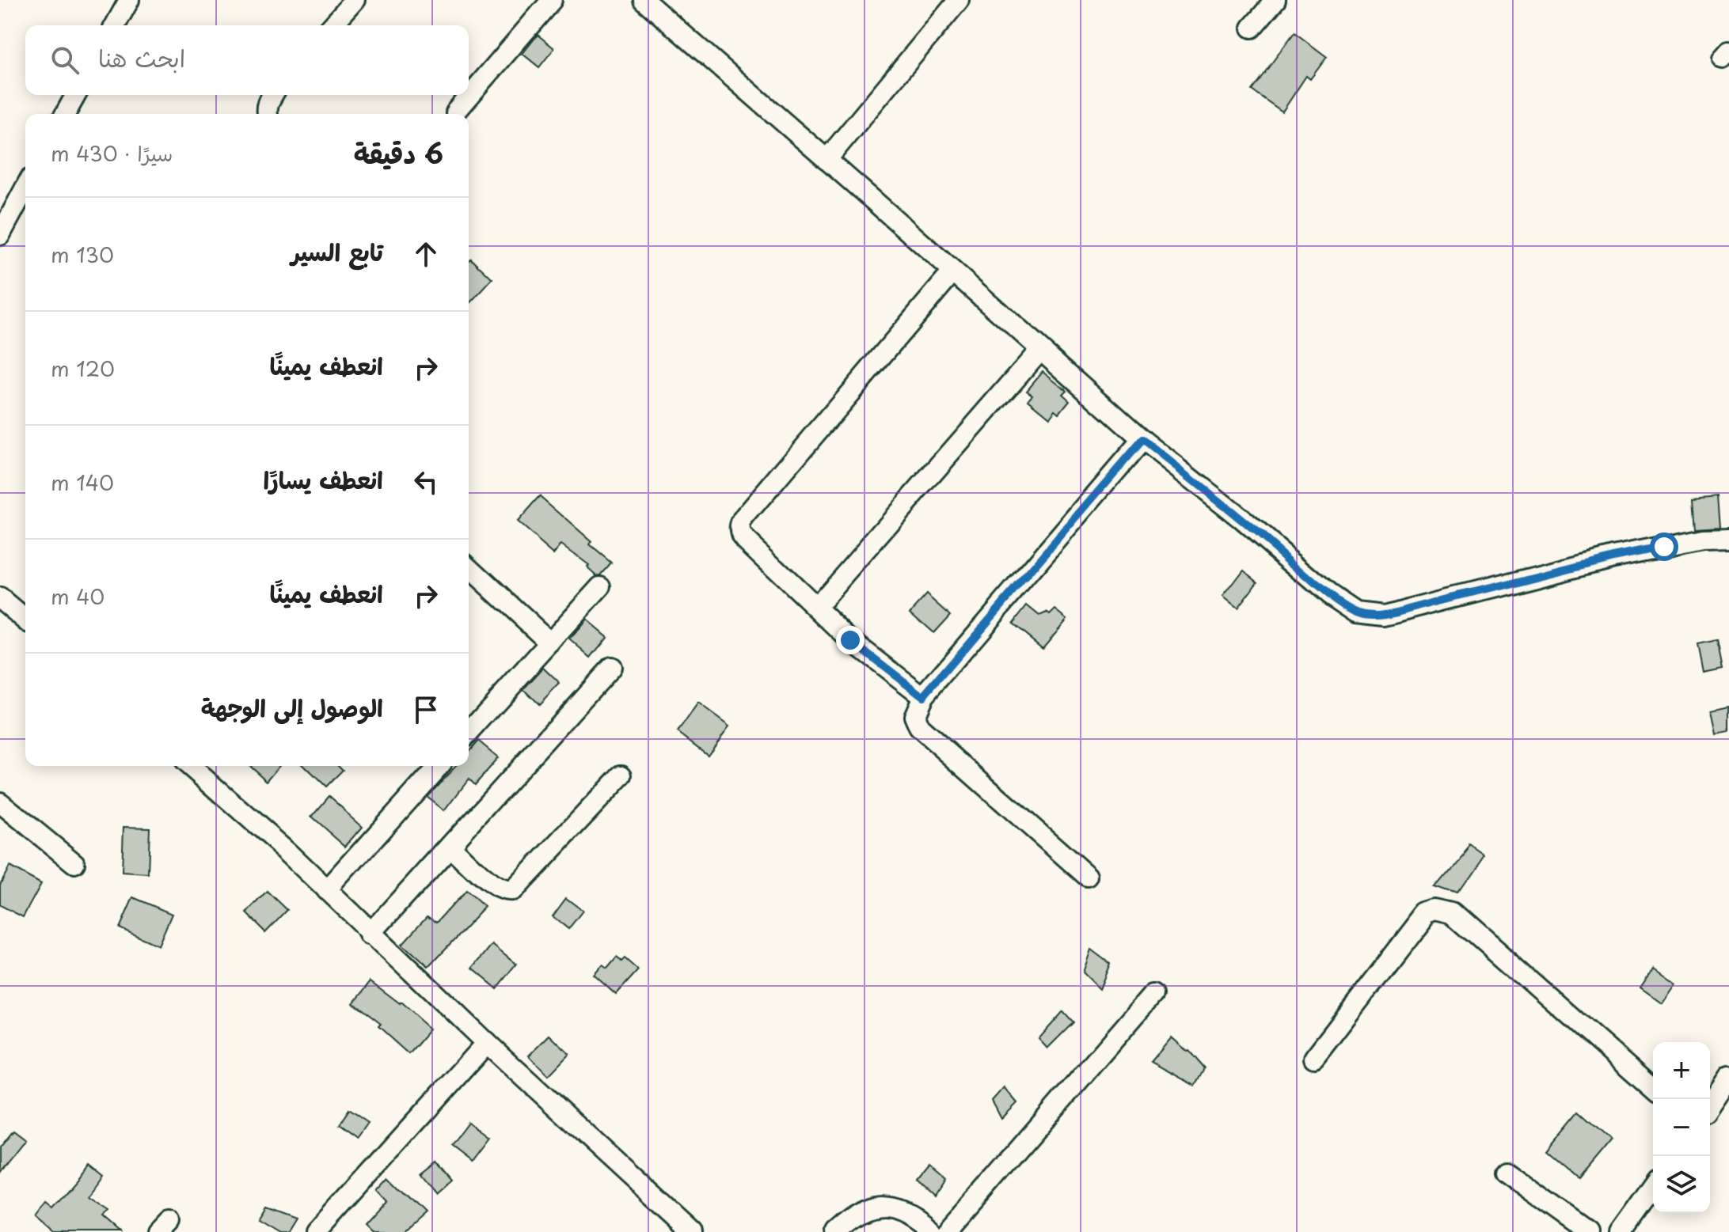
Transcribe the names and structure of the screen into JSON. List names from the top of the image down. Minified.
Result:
{"page":{"search":"ابحث هنا","heading":["6 دقيقة","سيرًا · 430 m"],"list":[["تابع السير","130 m"],["انعطف يمينًا","120 m"],["انعطف يسارًا","140 m"],["انعطف يمينًا","40 m"],"الوصول إلى الوجهة"],"map_buttons":["+","−"]}}
